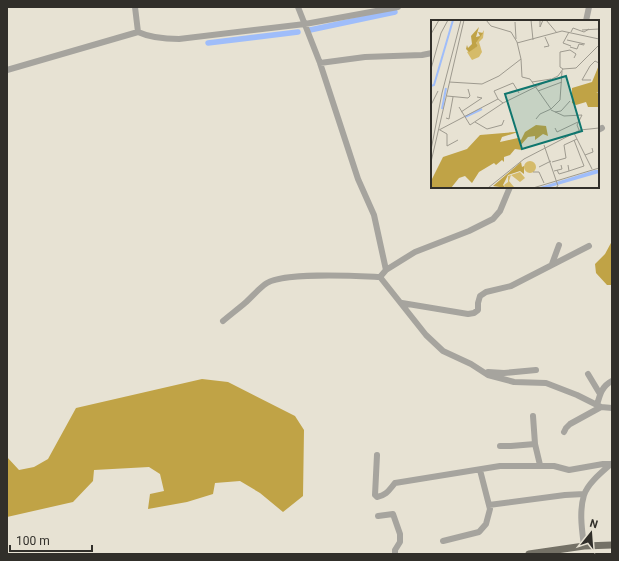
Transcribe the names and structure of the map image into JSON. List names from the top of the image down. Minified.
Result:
{"scale_bar":"100 m","north":"top"}
